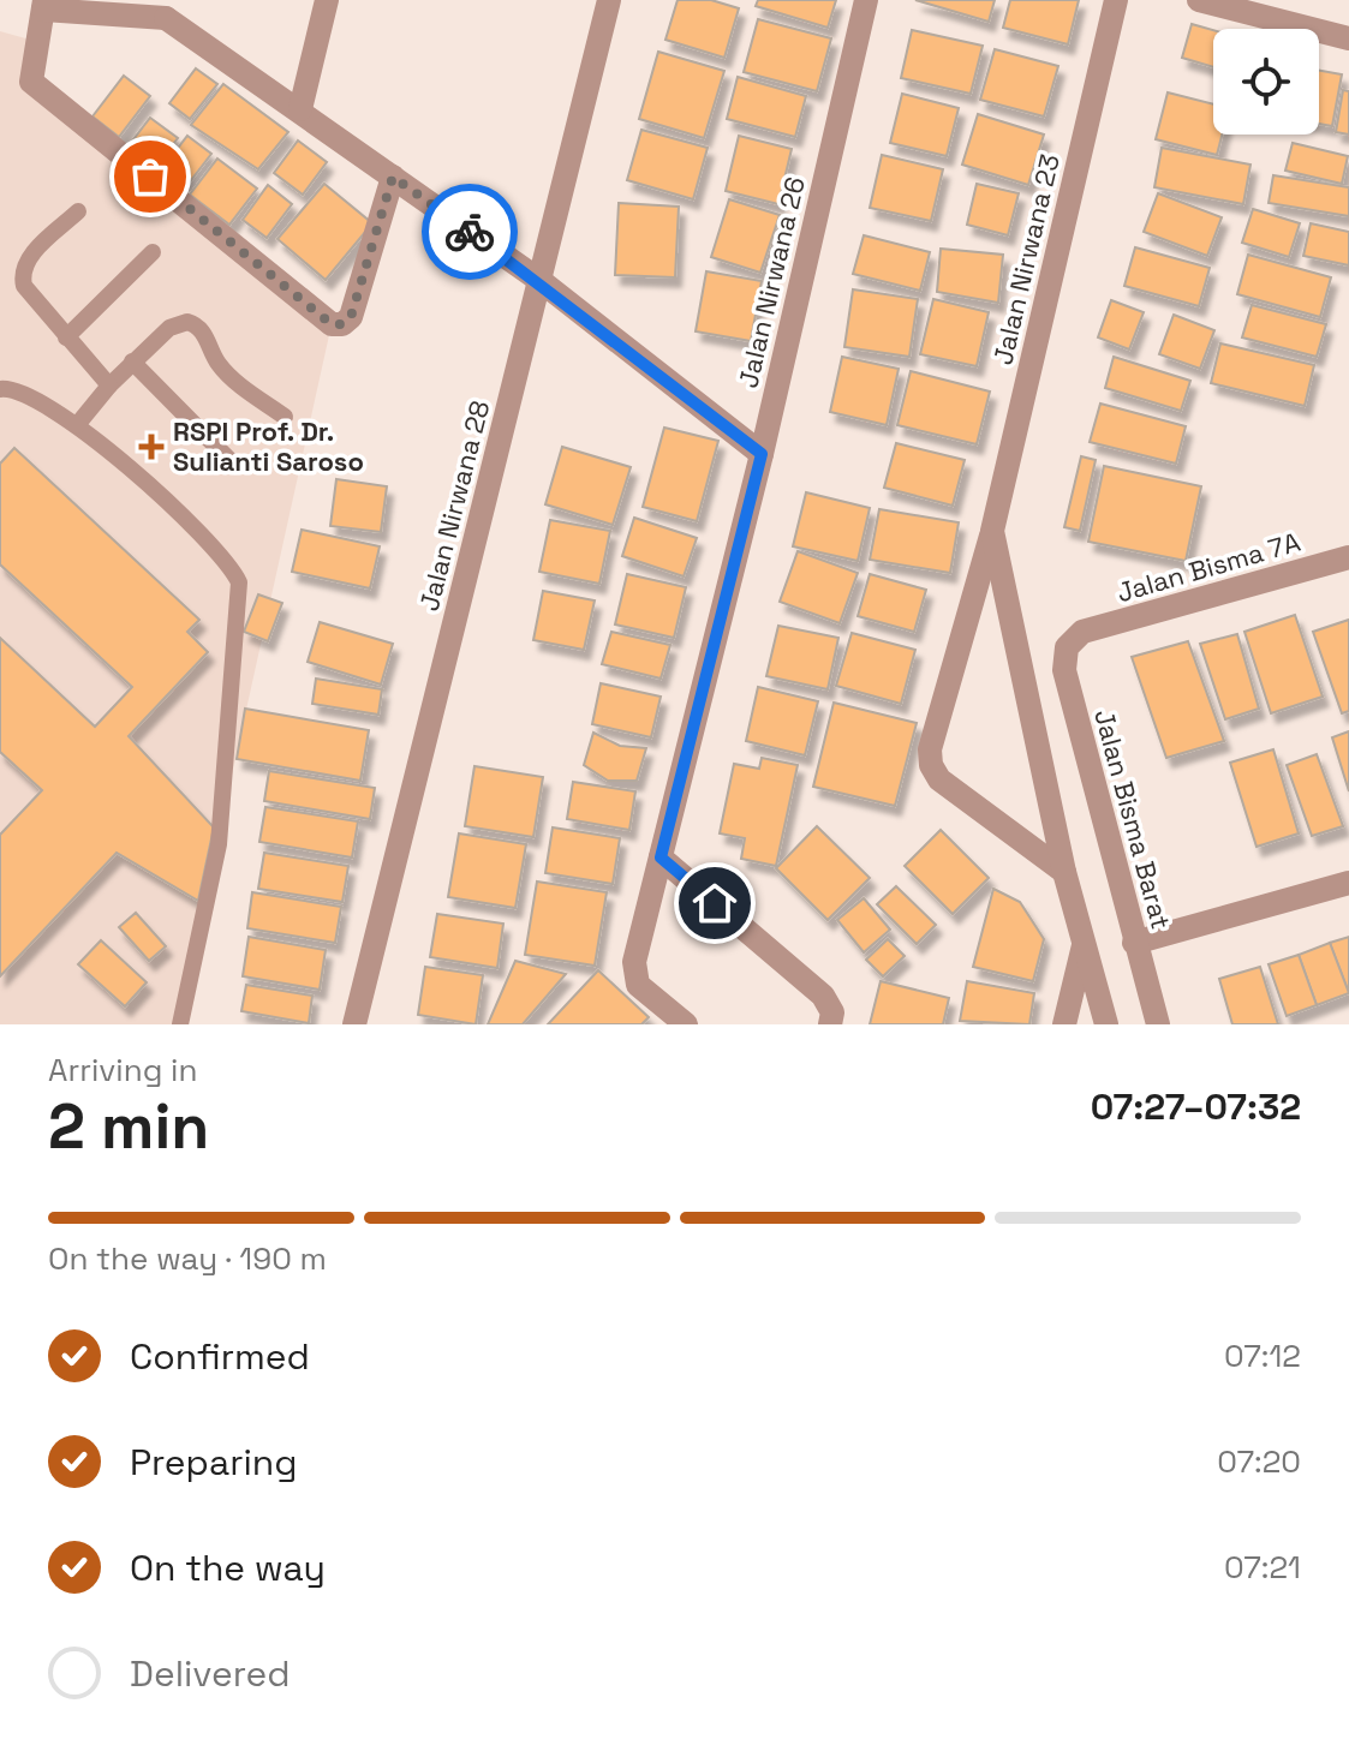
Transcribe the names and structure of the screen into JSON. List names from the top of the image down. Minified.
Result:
{"streets":{"street":["Jalan Nirwana 23","Jalan Nirwana 26","Jalan Nirwana 28","Jalan Bisma 7A","Jalan Bisma Barat"]},"crossings":[["Jalan Bisma 7A","Jalan Bisma Barat"]],"places":{"health":["RSPI Prof. Dr. Sulianti Saroso"]},"page":{"heading":["2 min","Arriving in","07:27–07:32"],"bar":"On the way · 190 m","list":[["Confirmed","07:12"],["Preparing","07:20"],["On the way","07:21"],"Delivered"]}}
